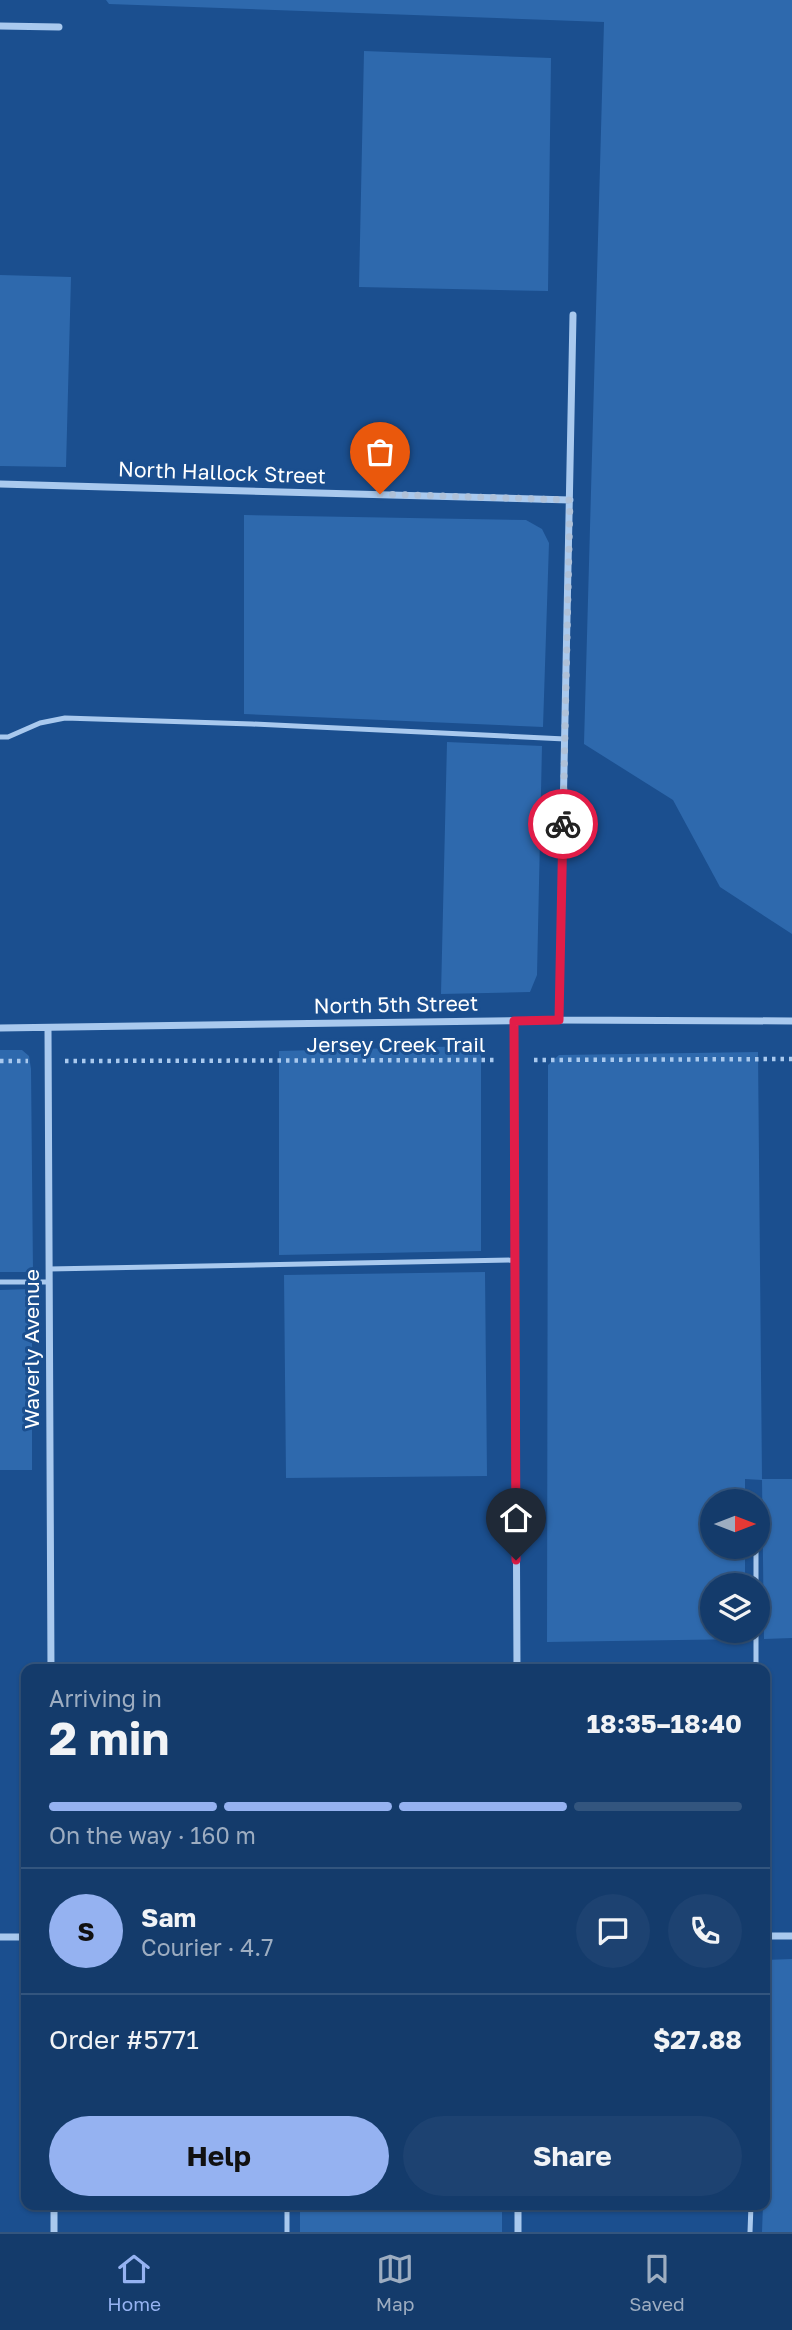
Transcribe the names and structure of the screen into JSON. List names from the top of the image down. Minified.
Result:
{"streets":{"street":["North Hallock Street","North 5th Street","Waverly Avenue"],"path":["Jersey Creek Trail"]},"crossings":[["North 5th Street","Waverly Avenue"],["Jersey Creek Trail","Waverly Avenue"]],"north":"right","page":{"heading":["2 min","Arriving in","18:35–18:40"],"panel":["Sam","Courier · 4.7","Order #5771","$27.88"],"bar":"On the way · 160 m","round":"S","buttons":["Help","Share"],"tabs":["Home","Map","Saved"]}}
